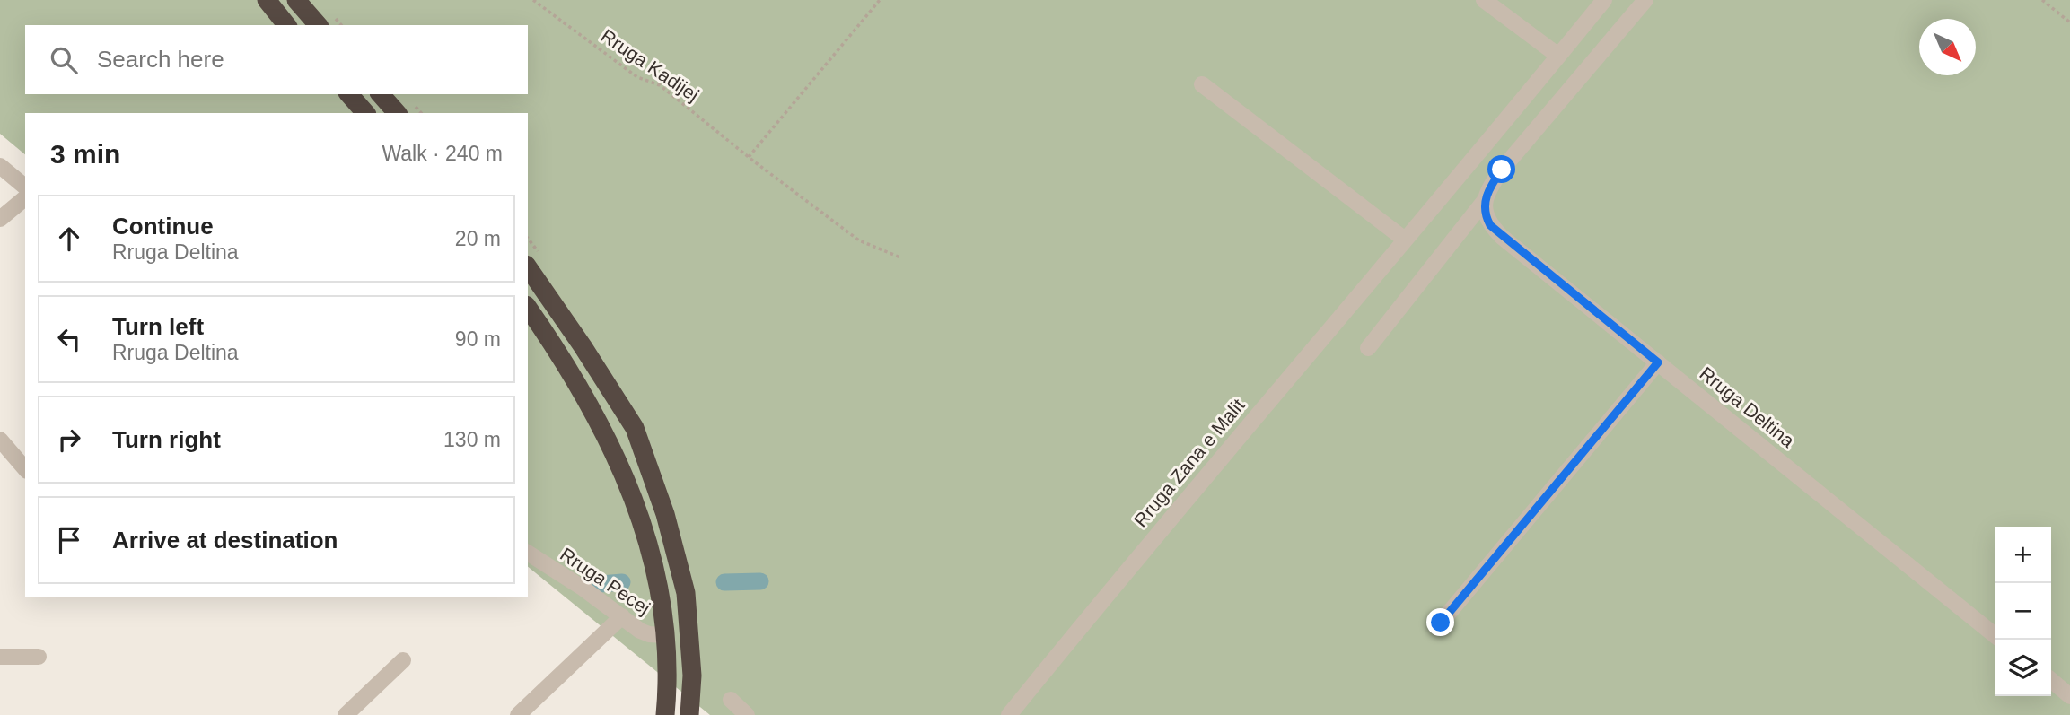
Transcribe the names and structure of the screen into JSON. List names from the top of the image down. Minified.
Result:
{"streets":{"street":["Rruga Deltina","Rruga Zana e Malit","Rruga Pecej"],"path":["Rruga Kadijej"]},"north":"bottom right","page":{"search":"Search here","heading":["3 min","Walk · 240 m"],"list":[["Continue","Rruga Deltina","20 m"],["Turn left","Rruga Deltina","90 m"],["Turn right","130 m"],"Arrive at destination"],"map_buttons":["+","−"]}}
